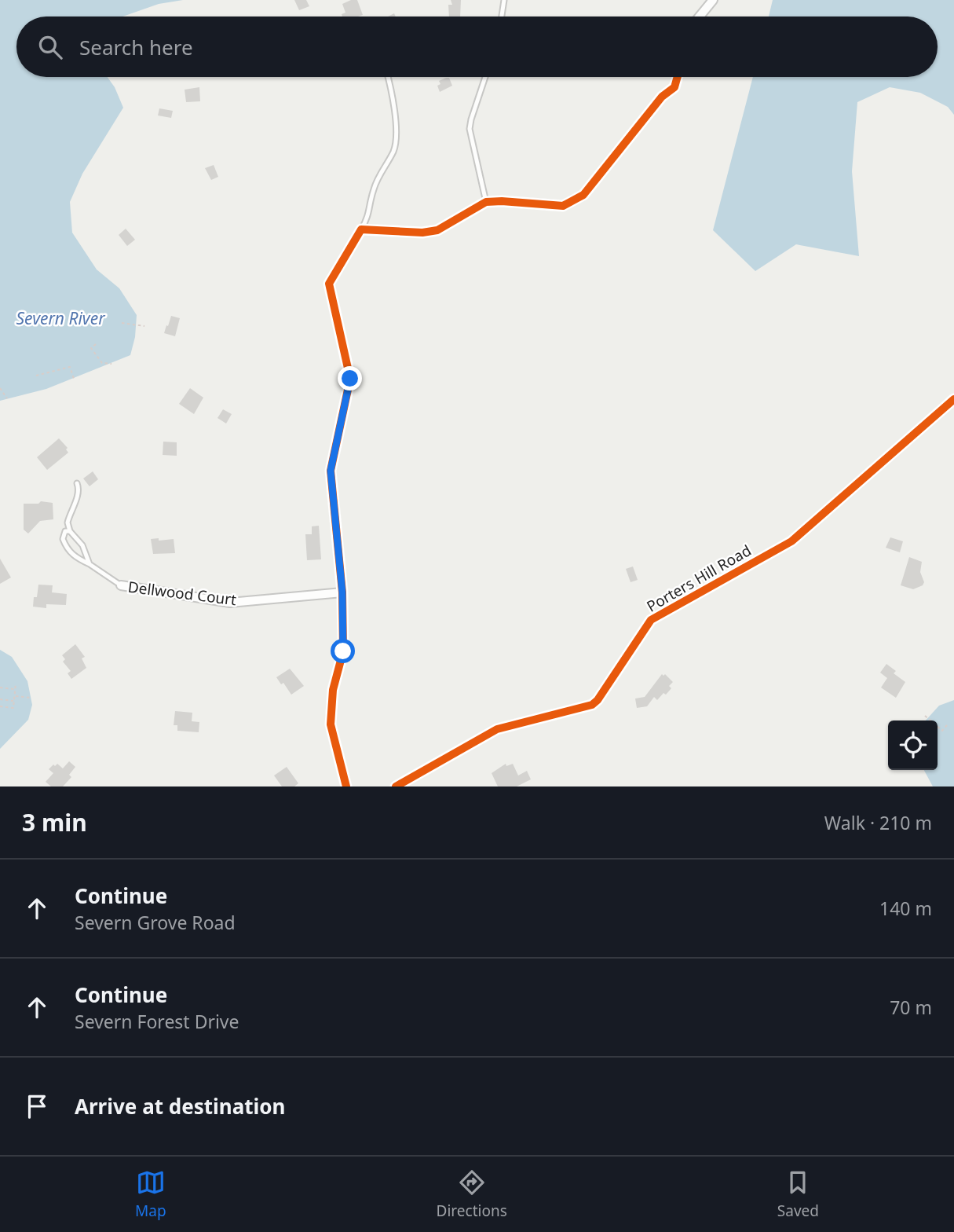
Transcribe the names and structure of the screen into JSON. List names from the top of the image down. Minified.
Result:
{"streets":{"street":["Porters Hill Road","Dellwood Court"]},"water":["Severn River"],"page":{"search":"Search here","heading":["3 min","Walk · 210 m"],"list":[["Continue","Severn Grove Road","140 m"],["Continue","Severn Forest Drive","70 m"],"Arrive at destination"],"nav":["Map","Directions","Saved"]}}
